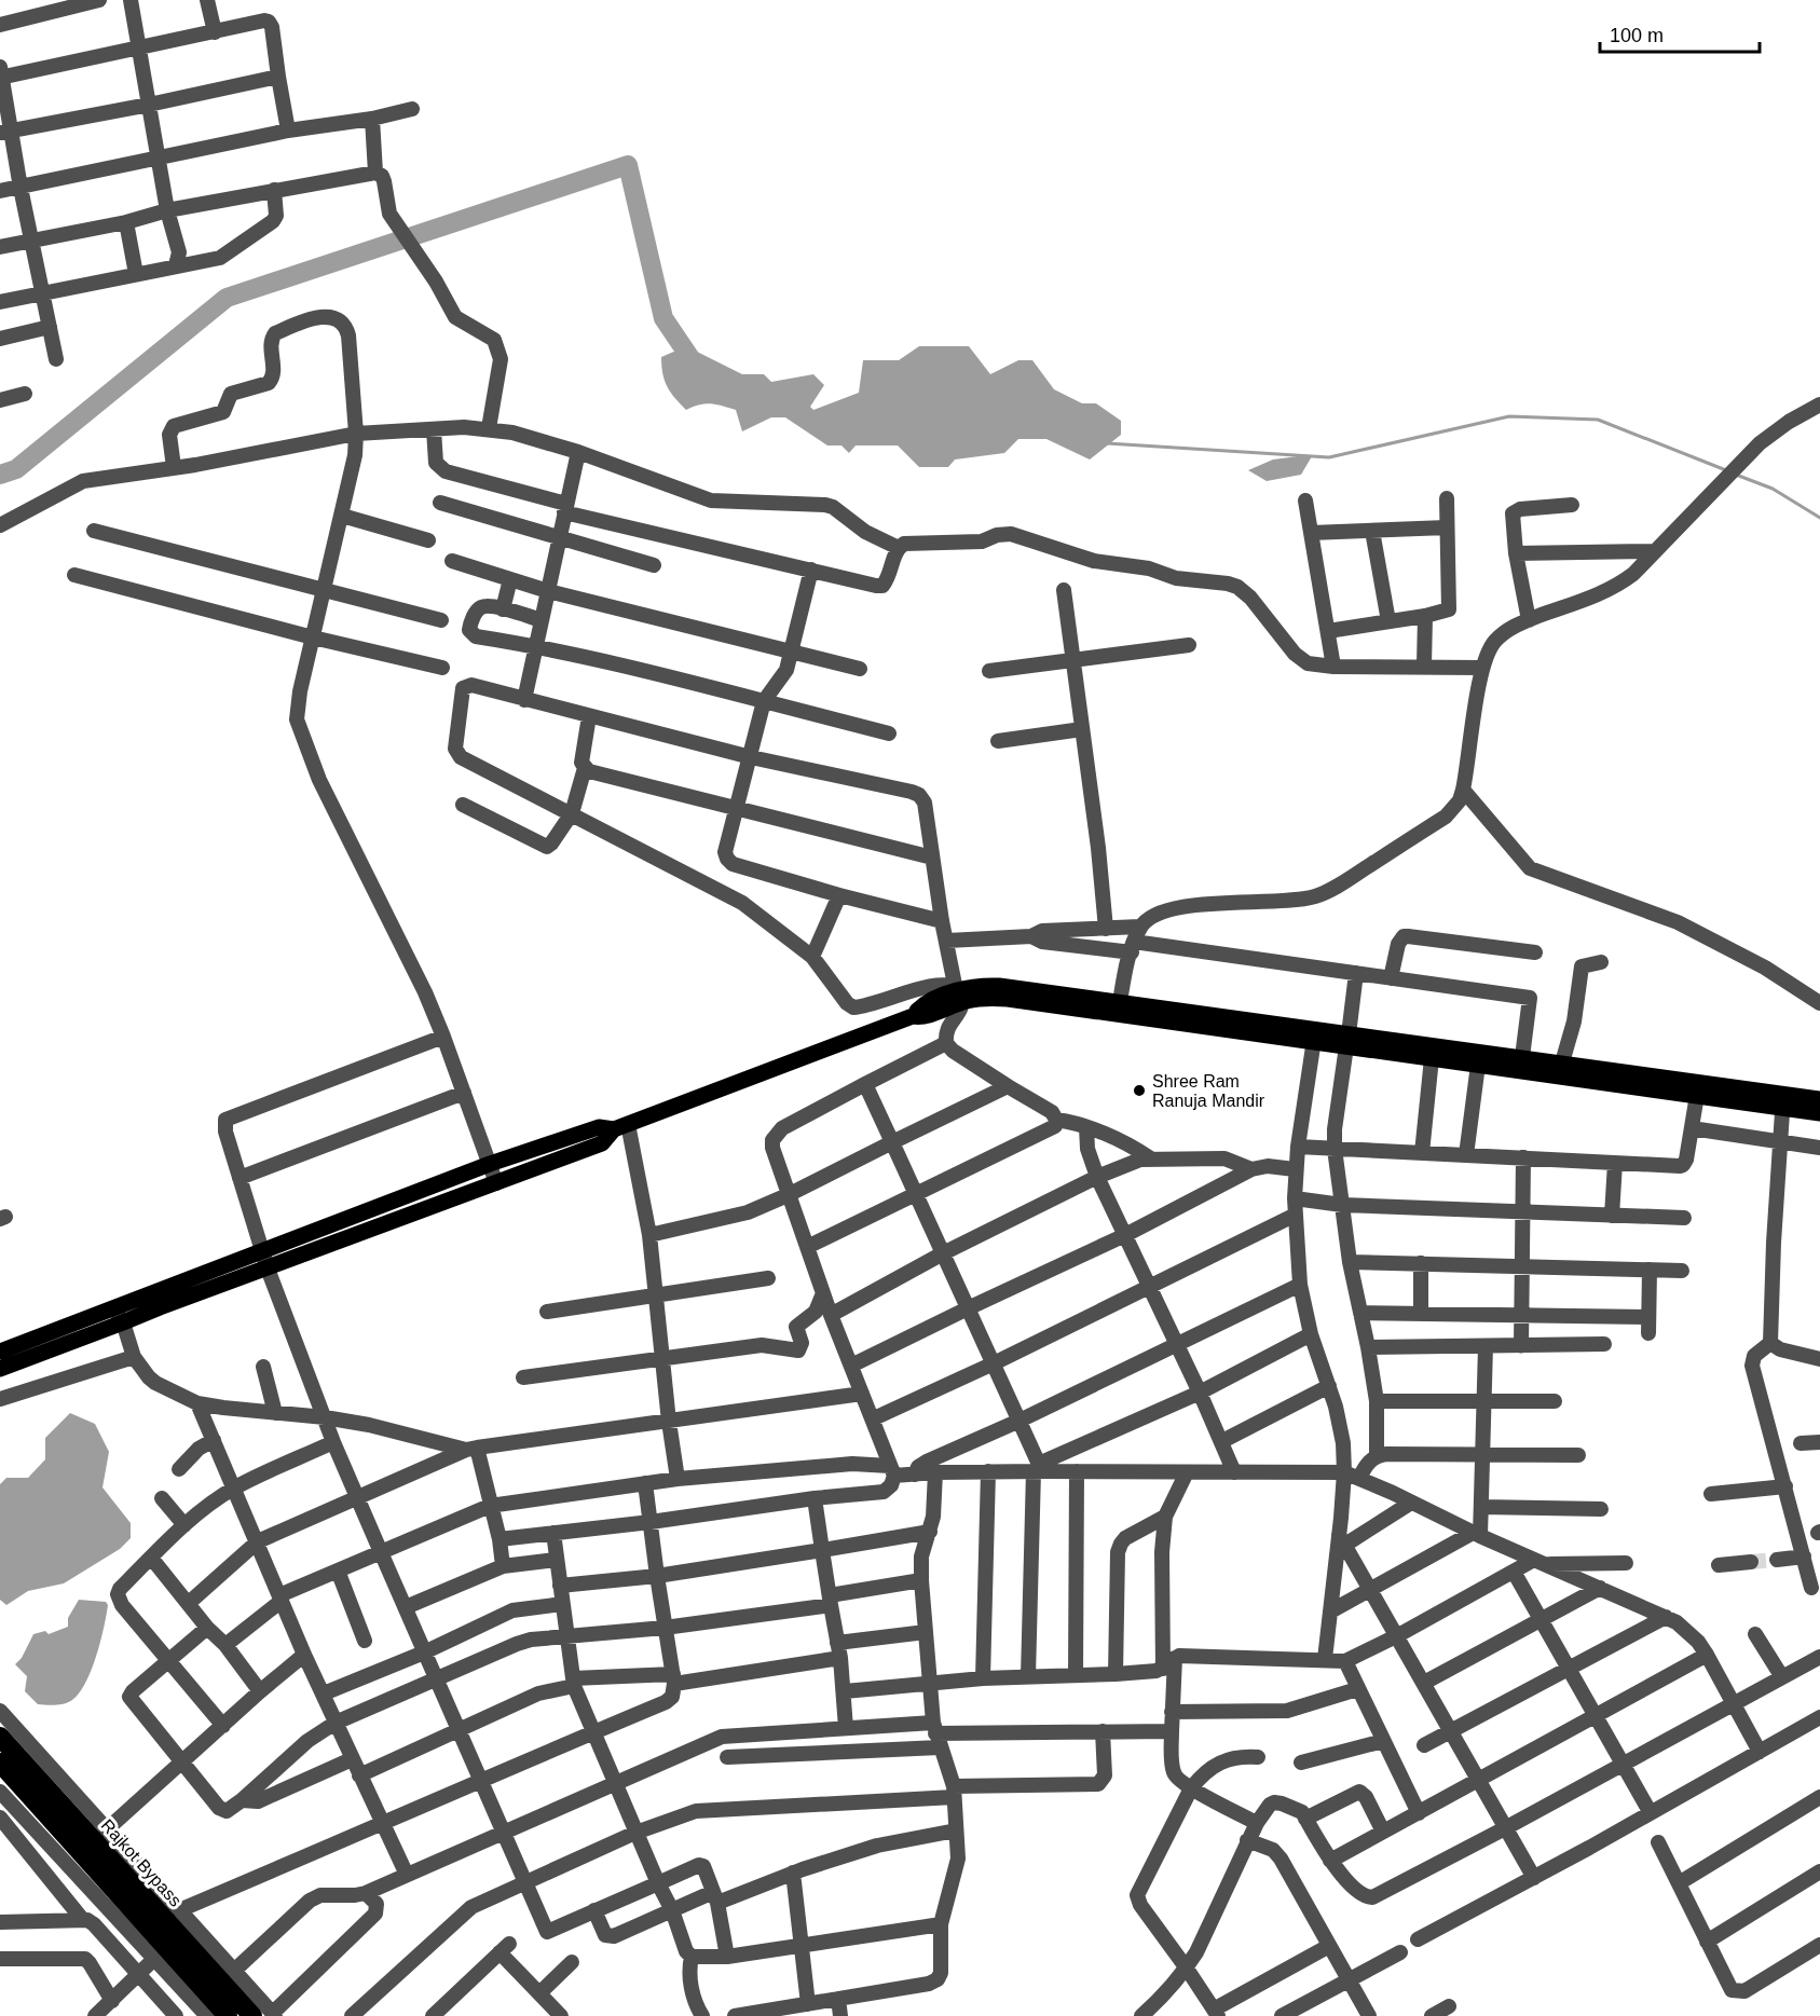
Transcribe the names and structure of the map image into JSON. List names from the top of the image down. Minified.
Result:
{"streets":{"highway":["Rajkot Bypass"]},"places":["Shree Ram Ranuja Mandir"],"scale_bar":"100 m"}
